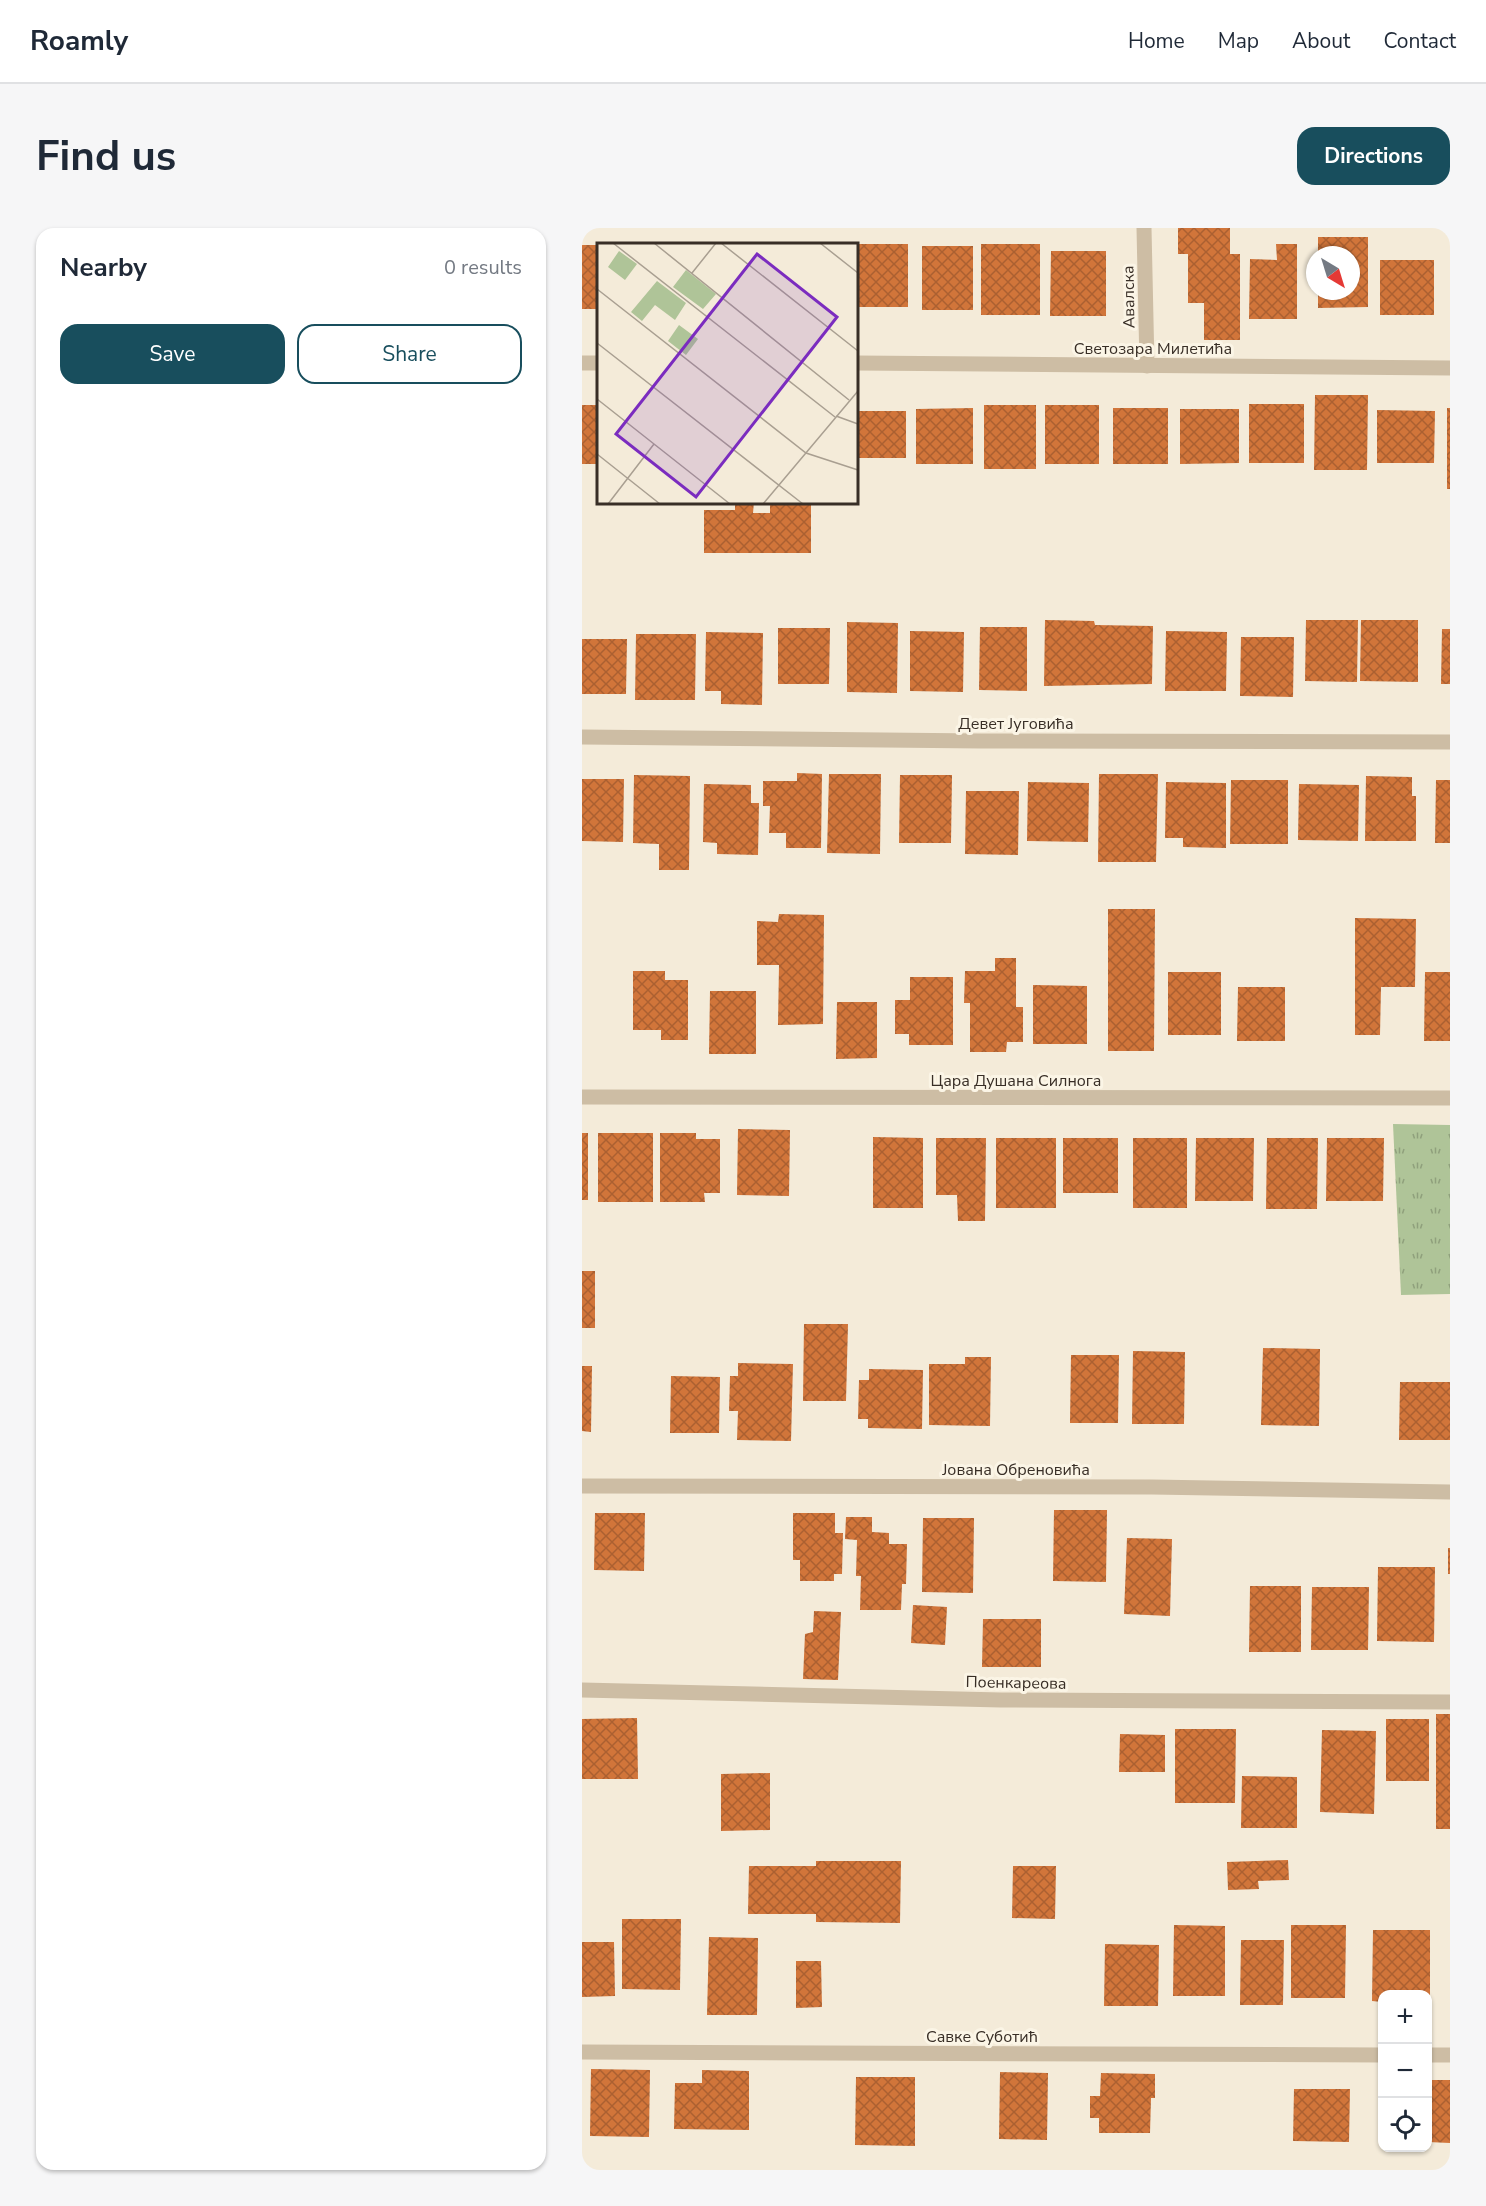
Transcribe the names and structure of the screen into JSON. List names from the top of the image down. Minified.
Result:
{"streets":{"street":["Авалска","Светозара Милетића","Девет Југовића","Цара Душана Силнога","Јована Обреновића","Поенкареова","Савке Суботић"]},"crossings":[["Авалска","Светозара Милетића"]],"north":"bottom right","page":{"header":"Roamly","nav":["Home","Map","About","Contact"],"buttons":["Directions",["Save","Share"]],"title":"Find us","heading":["Nearby","0 results"],"map_buttons":["+","−"]}}
